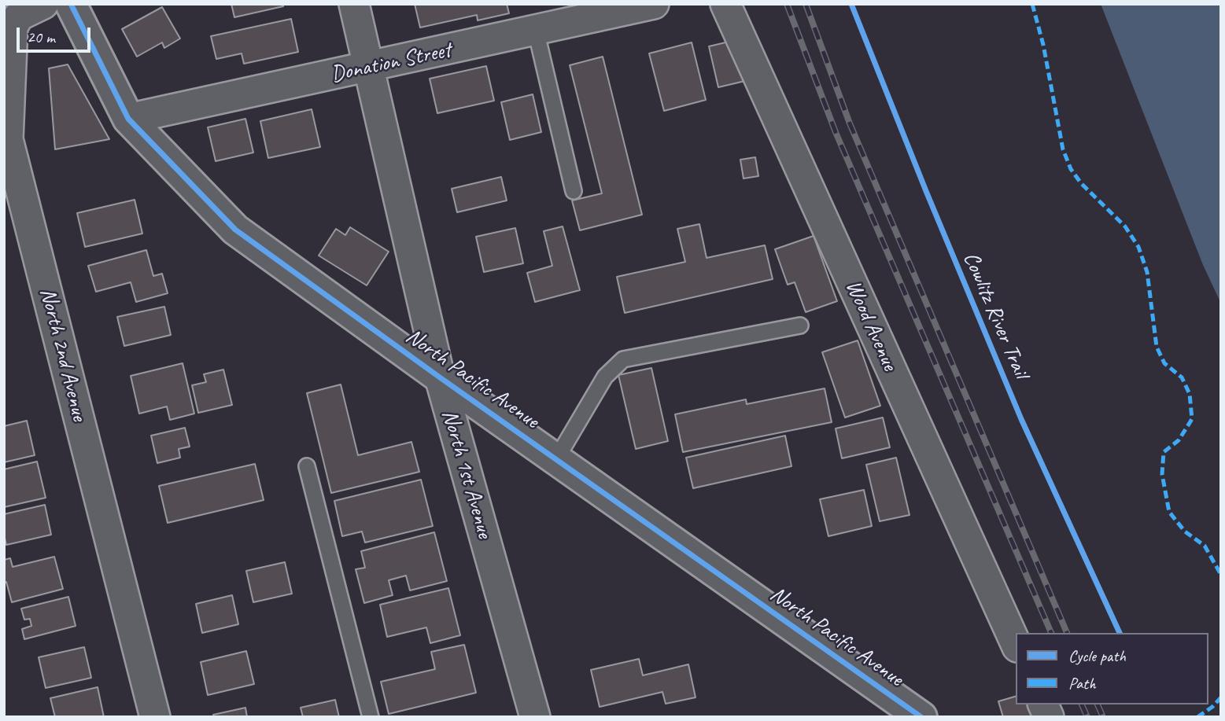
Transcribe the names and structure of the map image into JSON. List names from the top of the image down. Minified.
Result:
{"streets":{"street":["Donation Street","Wood Avenue","North 2nd Avenue","North Pacific Avenue","North 1st Avenue"],"cycle path":["Cowlitz River Trail"]},"crossings":[["Donation Street","North Pacific Avenue"],["Donation Street","North 1st Avenue"],["North Pacific Avenue","North 1st Avenue"]],"legend":["Cycle path","Path"],"scale_bar":"20 m"}
